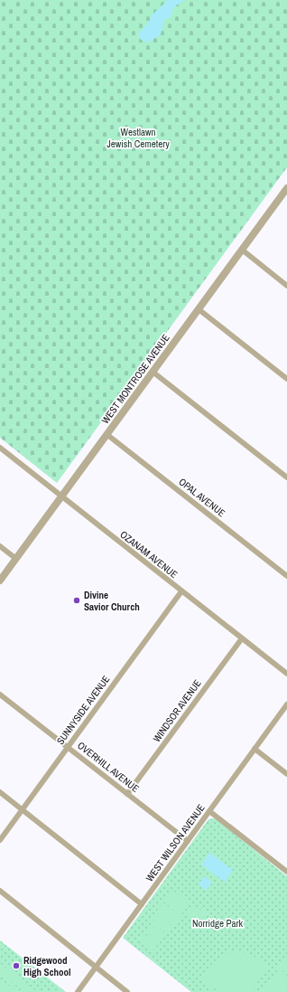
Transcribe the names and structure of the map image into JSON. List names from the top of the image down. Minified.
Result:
{"streets":{"street":["WEST MONTROSE AVENUE","OPAL AVENUE","OZANAM AVENUE","SUNNYSIDE AVENUE","WINDSOR AVENUE","OVERHILL AVENUE","WEST WILSON AVENUE"]},"crossings":[["WEST MONTROSE AVENUE","OPAL AVENUE"],["WEST MONTROSE AVENUE","OZANAM AVENUE"],["OZANAM AVENUE","SUNNYSIDE AVENUE"],["OZANAM AVENUE","WINDSOR AVENUE"],["SUNNYSIDE AVENUE","OVERHILL AVENUE"],["WINDSOR AVENUE","OVERHILL AVENUE"],["OVERHILL AVENUE","WEST WILSON AVENUE"]],"parks":["Westlawn Jewish Cemetery","Norridge Park"],"places":["Divine Savior Church","Ridgewood High School"]}
